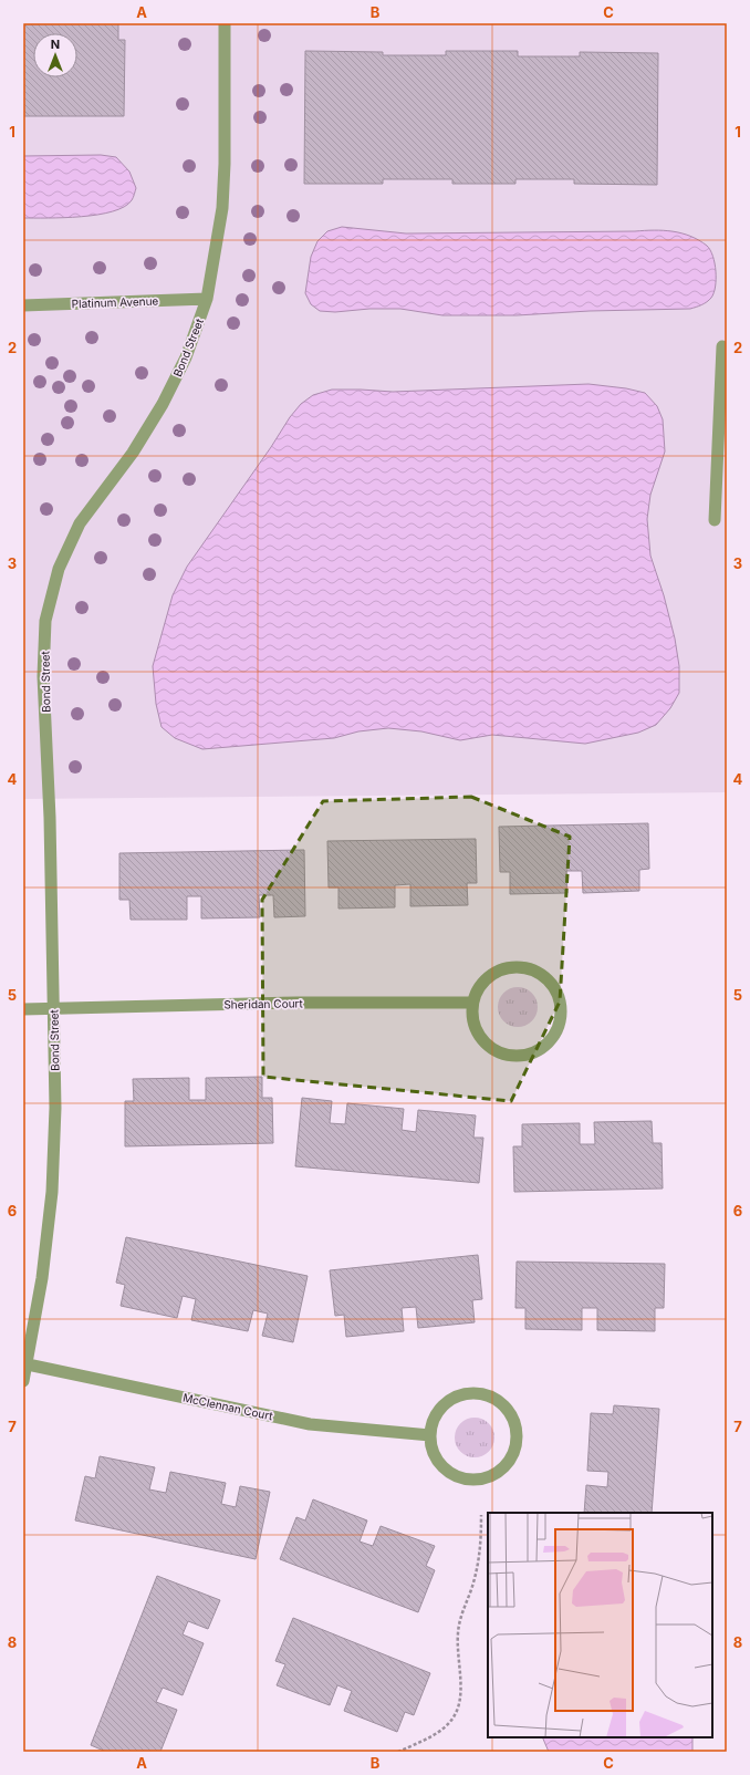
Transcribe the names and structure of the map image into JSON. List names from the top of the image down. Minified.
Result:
{"streets":{"street":["Platinum Avenue","Bond Street","Sheridan Court","McClennan Court"]},"crossings":[["Platinum Avenue","Bond Street"],["Bond Street","Sheridan Court"],["Bond Street","McClennan Court"]],"north":"top","grid":{"columns":["A","B","C"],"rows":["1","2","3","4","5","6","7","8"]}}
